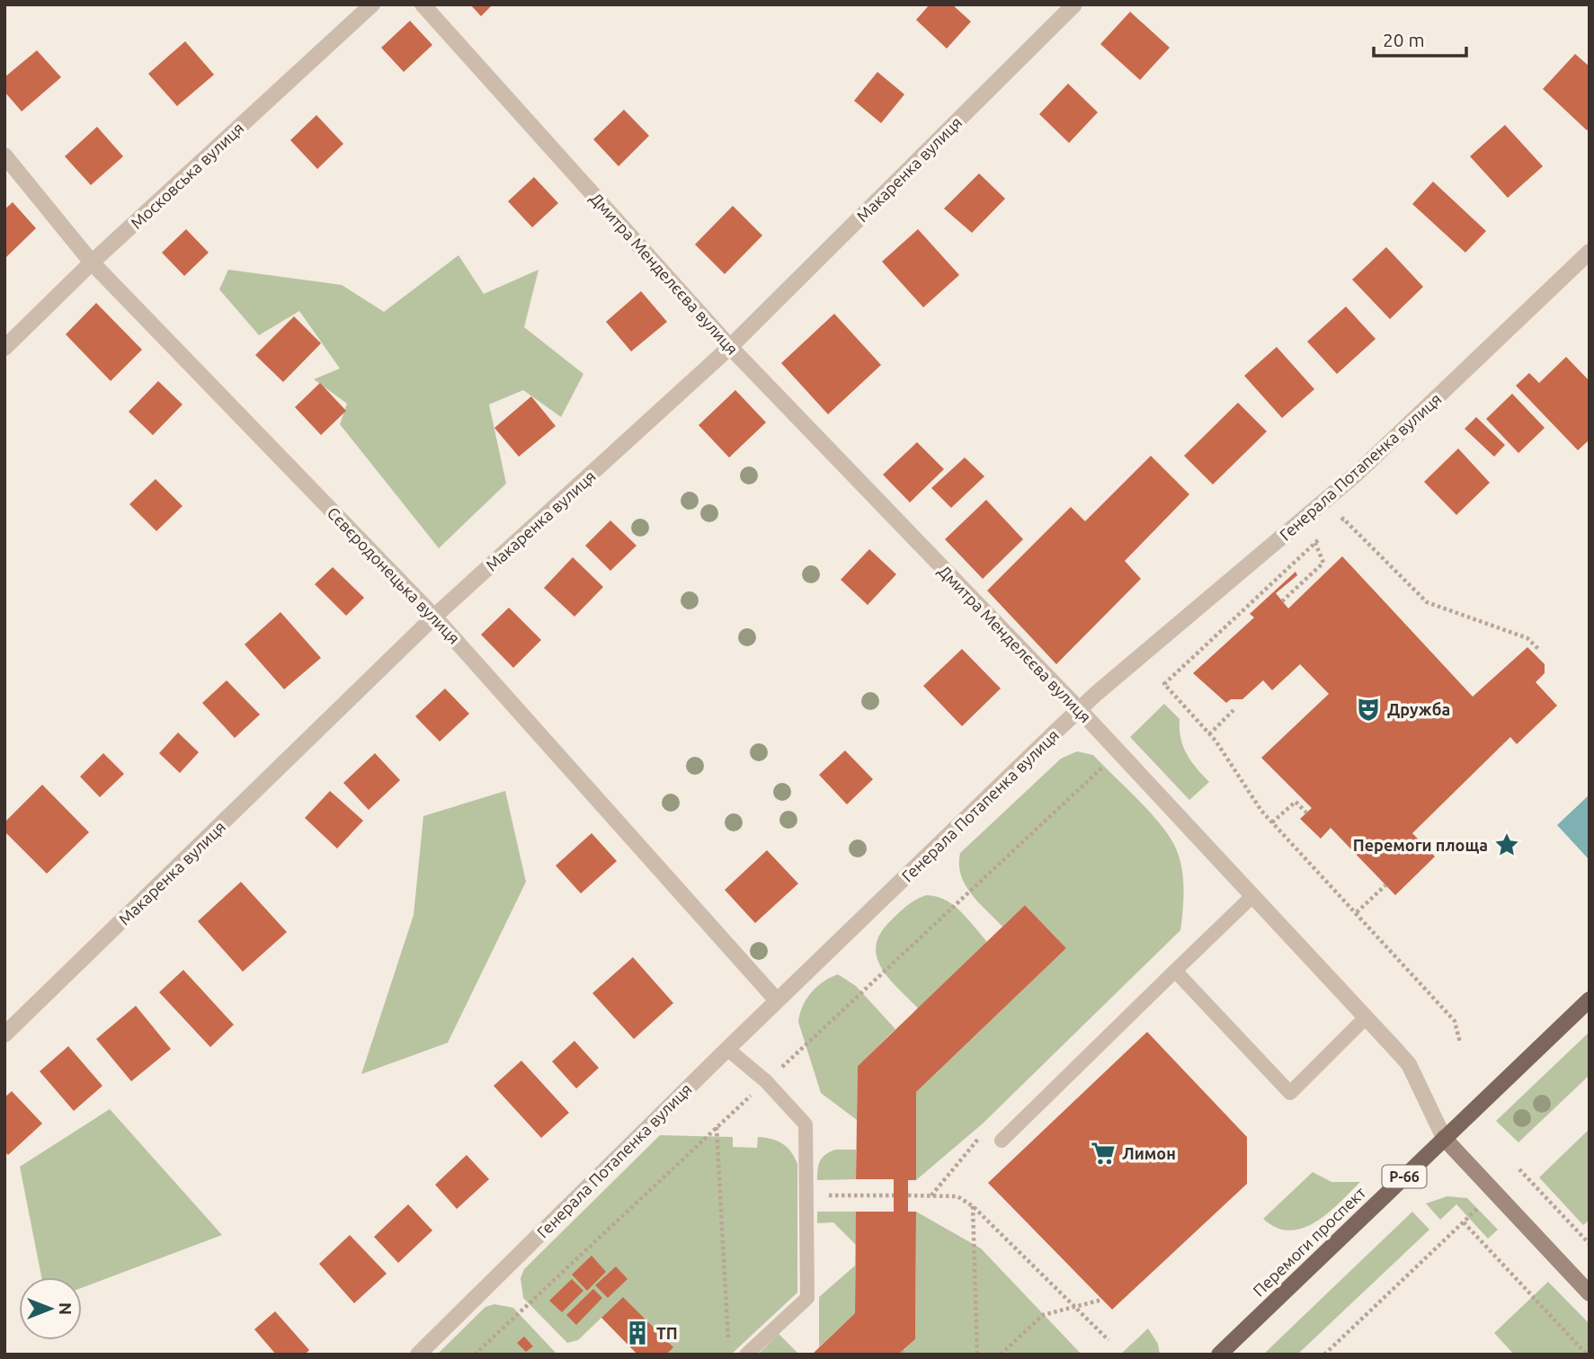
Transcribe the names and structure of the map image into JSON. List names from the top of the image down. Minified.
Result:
{"streets":{"main road":["Р-66","Перемоги проспект"],"street":["Макаренка вулиця","Московська вулиця","Дмитра Менделєєва вулиця","Генерала Потапенка вулиця","Сєвєродонецька вулиця"]},"crossings":[["Макаренка вулиця","Дмитра Менделєєва вулиця"],["Макаренка вулиця","Сєвєродонецька вулиця"],["Московська вулиця","Сєвєродонецька вулиця"],["Дмитра Менделєєва вулиця","Генерала Потапенка вулиця"],["Дмитра Менделєєва вулиця","Перемоги проспект"],["Генерала Потапенка вулиця","Сєвєродонецька вулиця"]],"places":{"theatre":["Дружба"],"place":["Перемоги площа"],"supermarket":["Лимон"],"building":["ТП"]},"scale_bar":"20 m","north":"right"}
